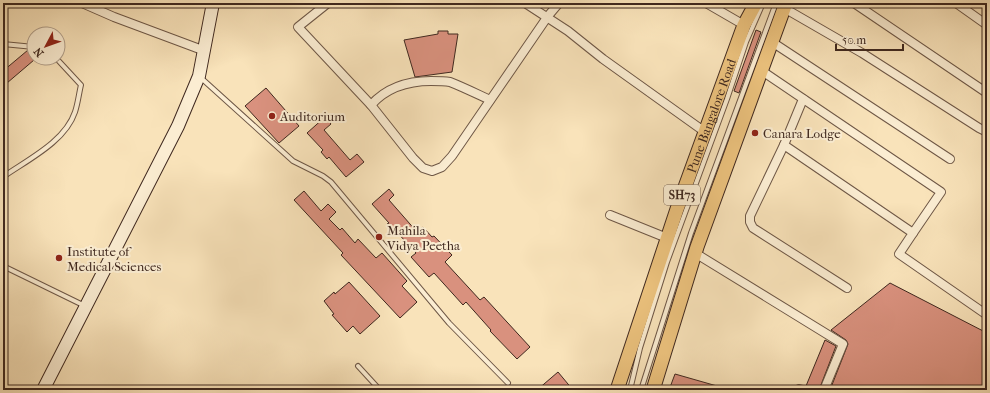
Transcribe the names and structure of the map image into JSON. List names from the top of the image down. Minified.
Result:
{"streets":{"main road":["Pune Bangalore Road","SH73"]},"places":["Auditorium","Canara Lodge","Mahila Vidya Peetha","Institute of Medical Sciences"],"scale_bar":"50 m","north":"bottom left"}
